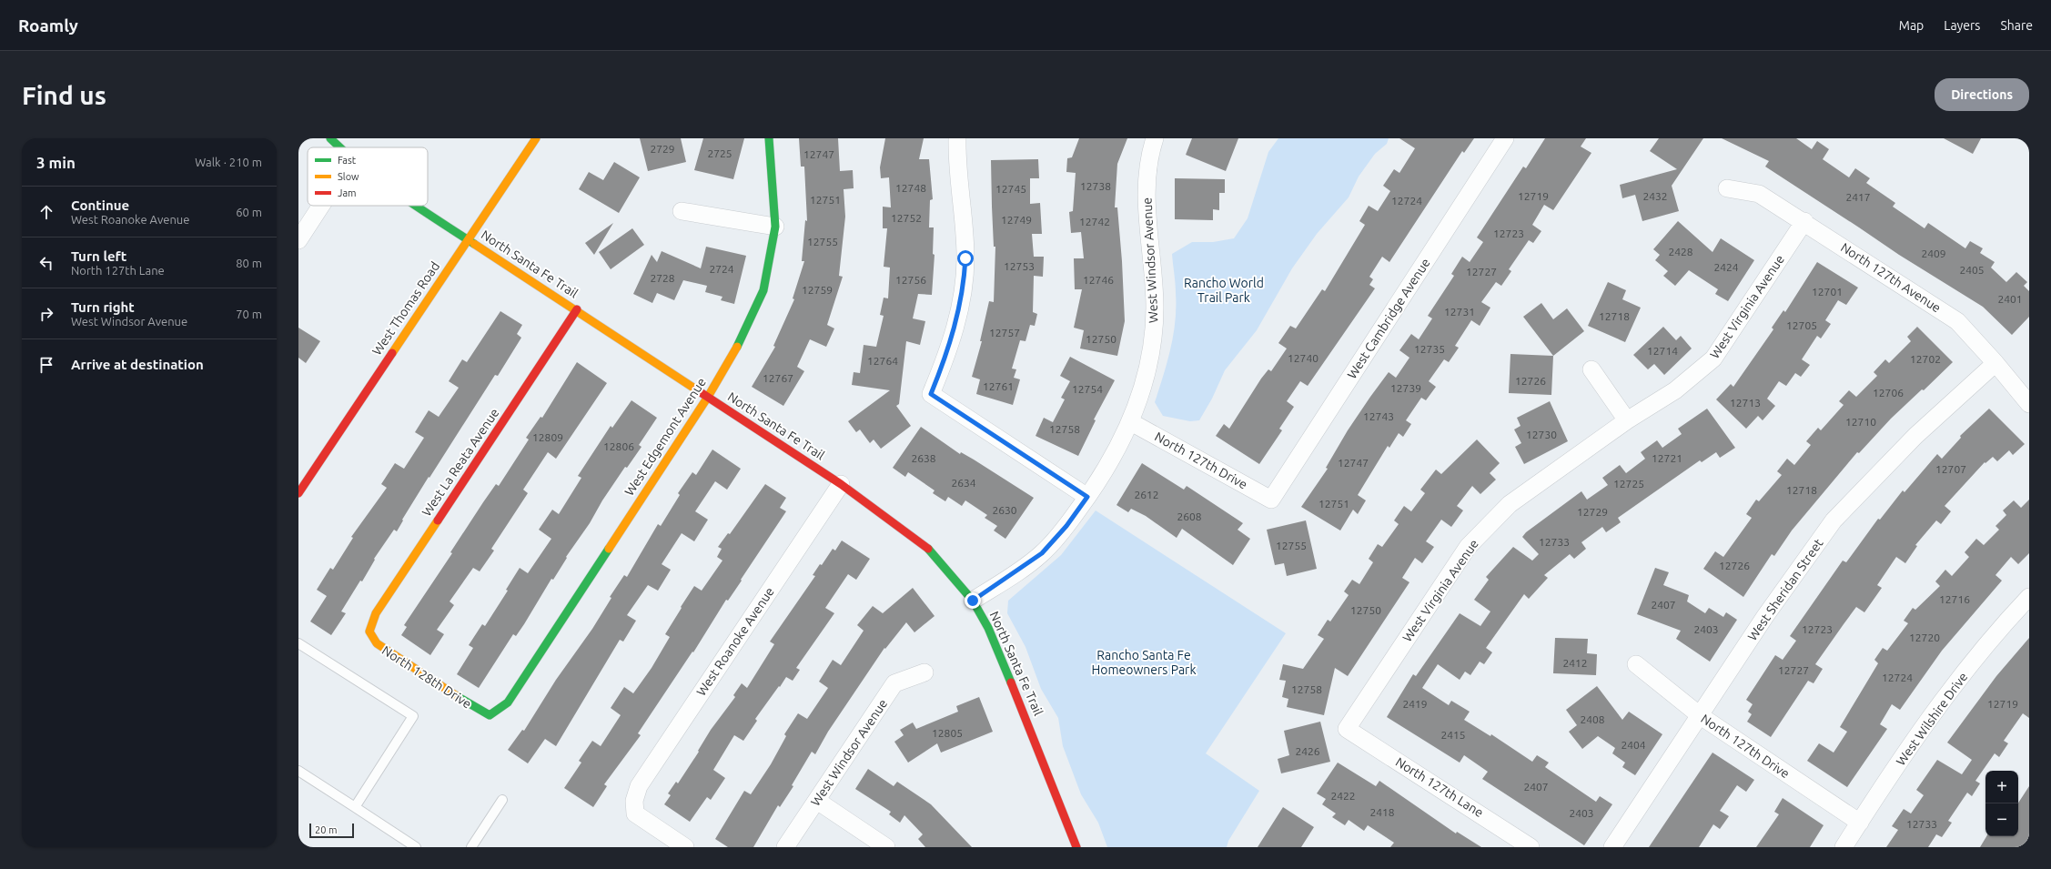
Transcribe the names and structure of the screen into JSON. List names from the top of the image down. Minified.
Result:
{"streets":{"street":["West Windsor Avenue","North Santa Fe Trail","North 127th Avenue","West Virginia Avenue","West Thomas Road","West Cambridge Avenue","West Edgemont Avenue","North 127th Drive","West La Reata Avenue","West Sheridan Street","West Roanoke Avenue","North 128th Drive","West Wilshire Drive","North 127th Lane"]},"crossings":[["West Windsor Avenue","North Santa Fe Trail"],["West Windsor Avenue","North 127th Drive"],["North Santa Fe Trail","West Thomas Road"],["North Santa Fe Trail","West Edgemont Avenue"],["North Santa Fe Trail","West La Reata Avenue"],["North Santa Fe Trail","West Roanoke Avenue"],["North 127th Avenue","West Virginia Avenue"],["North 127th Avenue","West Sheridan Street"],["West Virginia Avenue","North 127th Lane"],["West Cambridge Avenue","North 127th Drive"],["West Edgemont Avenue","North 128th Drive"],["North 127th Drive","West Sheridan Street"],["North 127th Drive","West Wilshire Drive"],["West La Reata Avenue","North 128th Drive"]],"parks":["Rancho World Trail Park","Rancho Santa Fe Homeowners Park"],"house_numbers":["2729","2725","12747","12738","12748","12745","12719","2432","2417","12751","12724","12752","12749","12742","12723","12755","2428","2409","12753","2424","2724","2405","12727","2728","12756","12746","12759","12701","2401","12731","12718","12705","12757","12750","12735","12714","12740","12702","12764","12767","12726","12761","12739","12754","12706","12713","12743","12710","12758","12730","12809","12806","2638","12721","12747","12707","2634","12725","12718","2612","12751","2630","12729","2608","12733","12755","12726","12716","2407","12750","2403","12723","12720","2412","12727","12724","12758","2419","12719","2408","12805","2415","2404","2426","2407","2422","2418","2403","12733"],"legend":["Fast","Slow","Jam"],"scale_bar":"20 m","page":{"header":"Roamly","nav":["Map","Layers","Share"],"buttons":"Directions","title":"Find us","heading":["3 min","Walk · 210 m"],"list":[["Continue","West Roanoke Avenue","60 m"],["Turn left","North 127th Lane","80 m"],["Turn right","West Windsor Avenue","70 m"],"Arrive at destination"],"map_buttons":["+","−"],"scale":"20 m"}}
